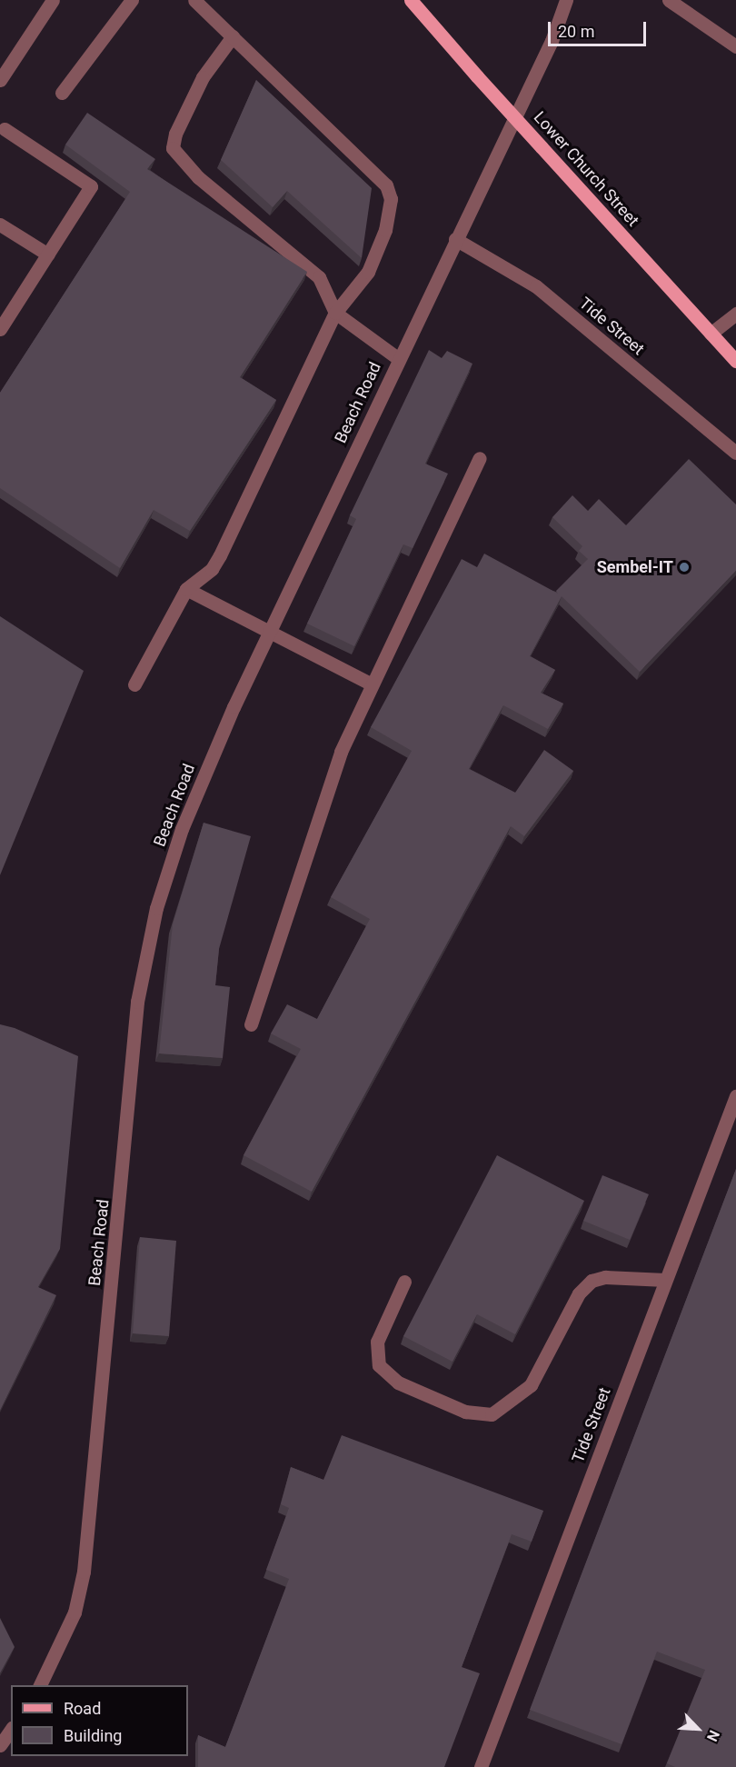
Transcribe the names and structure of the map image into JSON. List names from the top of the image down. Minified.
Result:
{"streets":{"main road":["Lower Church Street"],"street":["Tide Street","Beach Road"]},"crossings":[["Tide Street","Beach Road"]],"places":["Sembel-IT"],"legend":["Road","Building"],"scale_bar":"20 m","north":"bottom right"}
